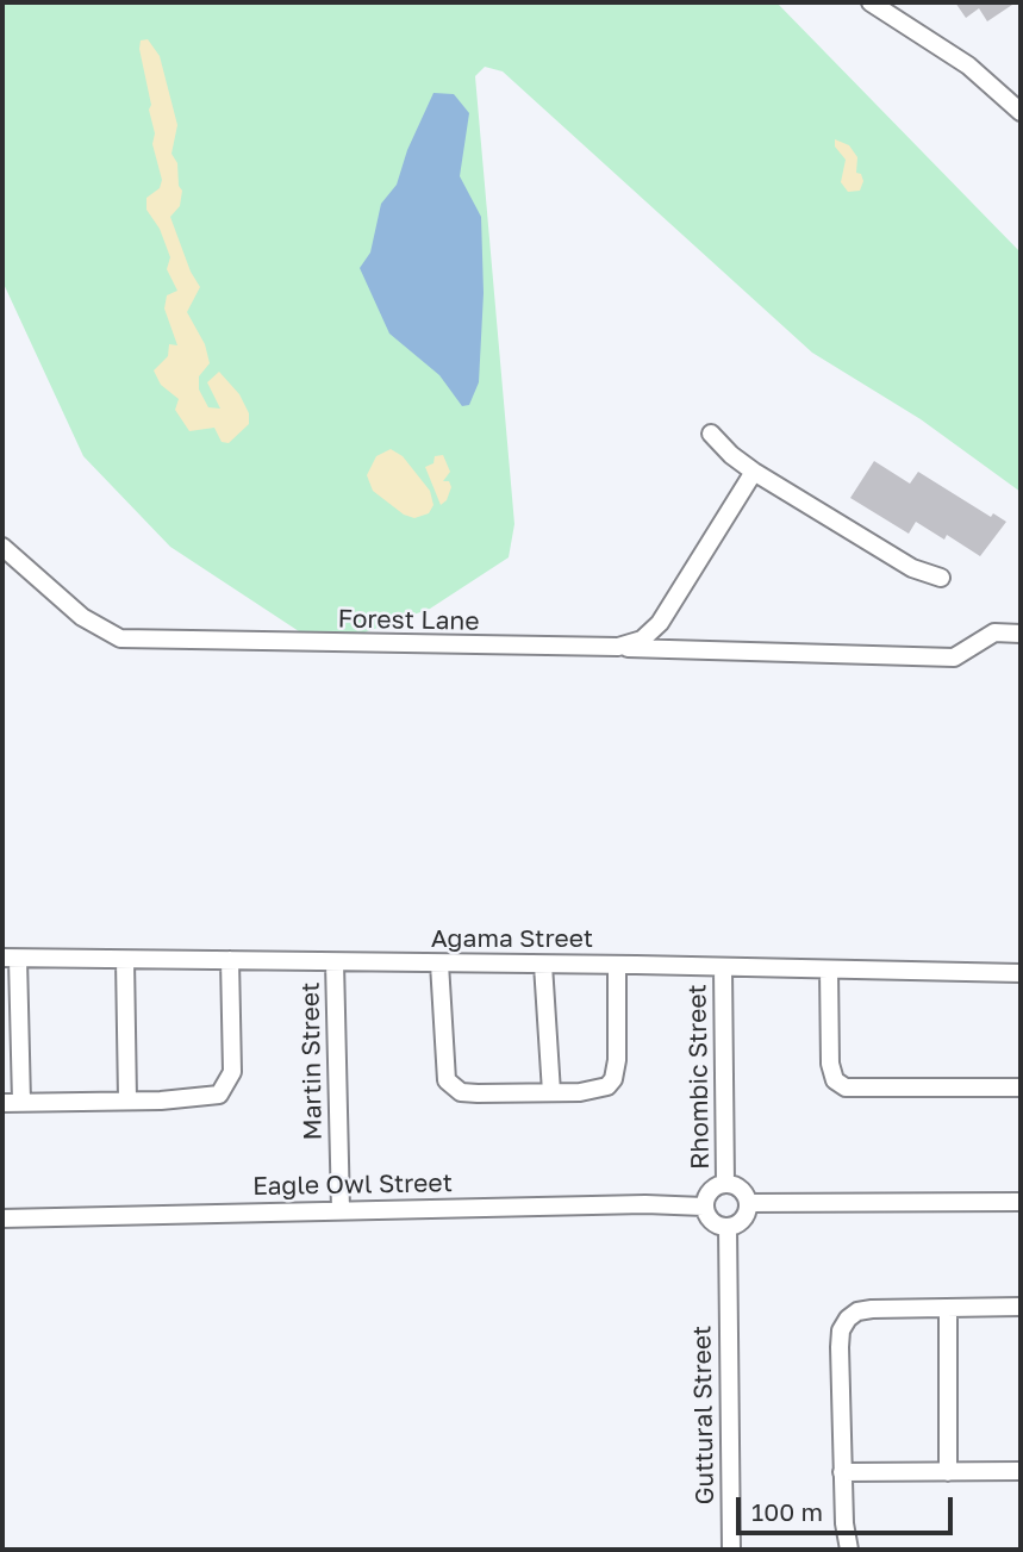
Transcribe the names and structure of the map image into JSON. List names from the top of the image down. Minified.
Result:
{"streets":{"street":["Forest Lane","Agama Street","Martin Street","Rhombic Street","Eagle Owl Street","Guttural Street"]},"crossings":[["Agama Street","Martin Street"],["Agama Street","Rhombic Street"],["Martin Street","Eagle Owl Street"],["Rhombic Street","Eagle Owl Street"],["Rhombic Street","Guttural Street"],["Eagle Owl Street","Guttural Street"]],"scale_bar":"100 m"}
